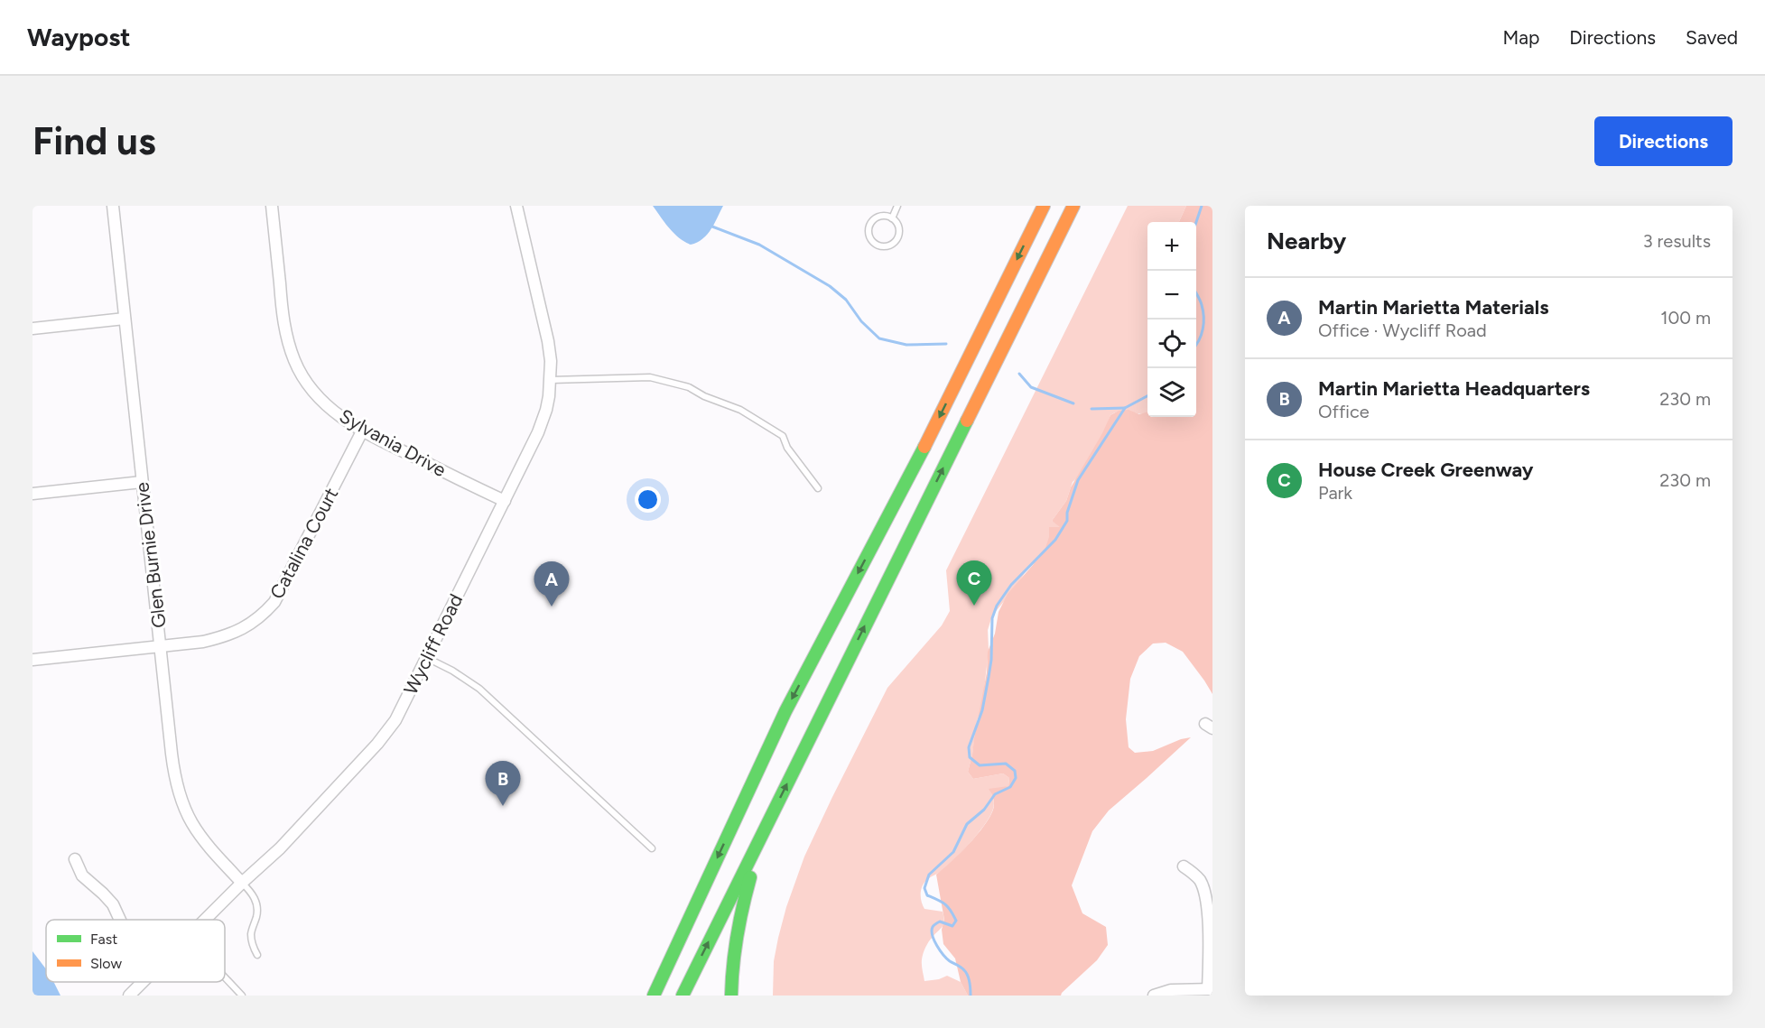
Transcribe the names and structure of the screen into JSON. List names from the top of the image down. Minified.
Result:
{"streets":{"street":["Sylvania Drive","Catalina Court","Glen Burnie Drive","Wycliff Road"]},"crossings":[["Sylvania Drive","Catalina Court"],["Sylvania Drive","Wycliff Road"],["Catalina Court","Glen Burnie Drive"],["Glen Burnie Drive","Wycliff Road"]],"legend":["Fast","Slow"],"page":{"header":"Waypost","nav":["Map","Directions","Saved"],"buttons":"Directions","title":"Find us","heading":["Nearby","3 results"],"map_buttons":["+","−"],"list":[{"mark":"A","name":"Martin Marietta Materials","note":"Office · Wycliff Road","value":"100 m"},{"mark":"B","name":"Martin Marietta Headquarters","note":"Office","value":"230 m"},{"mark":"C","name":"House Creek Greenway","note":"Park","value":"230 m"}],"pins":["C","A","B"]}}
